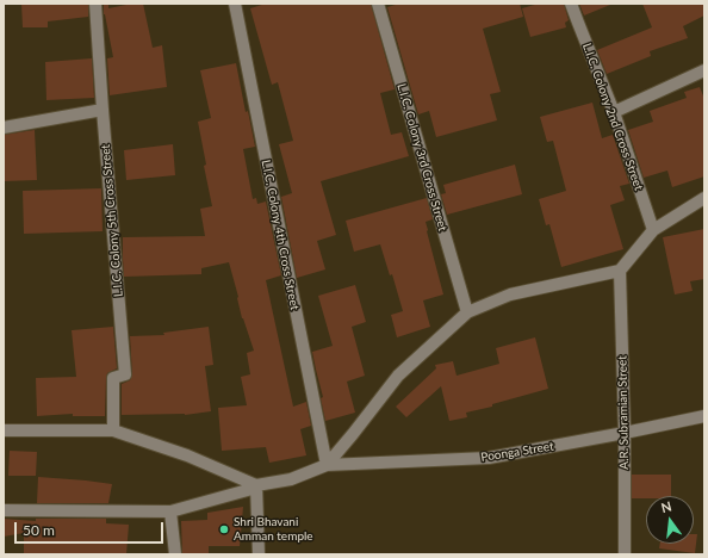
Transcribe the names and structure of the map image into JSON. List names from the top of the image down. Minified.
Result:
{"streets":{"street":["L.I.C. Colony 2nd Cross Street","L.I.C. Colony 3rd Cross Street","L.I.C. Colony 5th Cross Street","L.I.C. Colony 4th Cross Street","A.R. Subramian Street","Poonga Street"]},"crossings":[["L.I.C. Colony 4th Cross Street","Poonga Street"],["A.R. Subramian Street","Poonga Street"]],"places":["Shri Bhavani Amman temple"],"scale_bar":"50 m","north":"top"}
